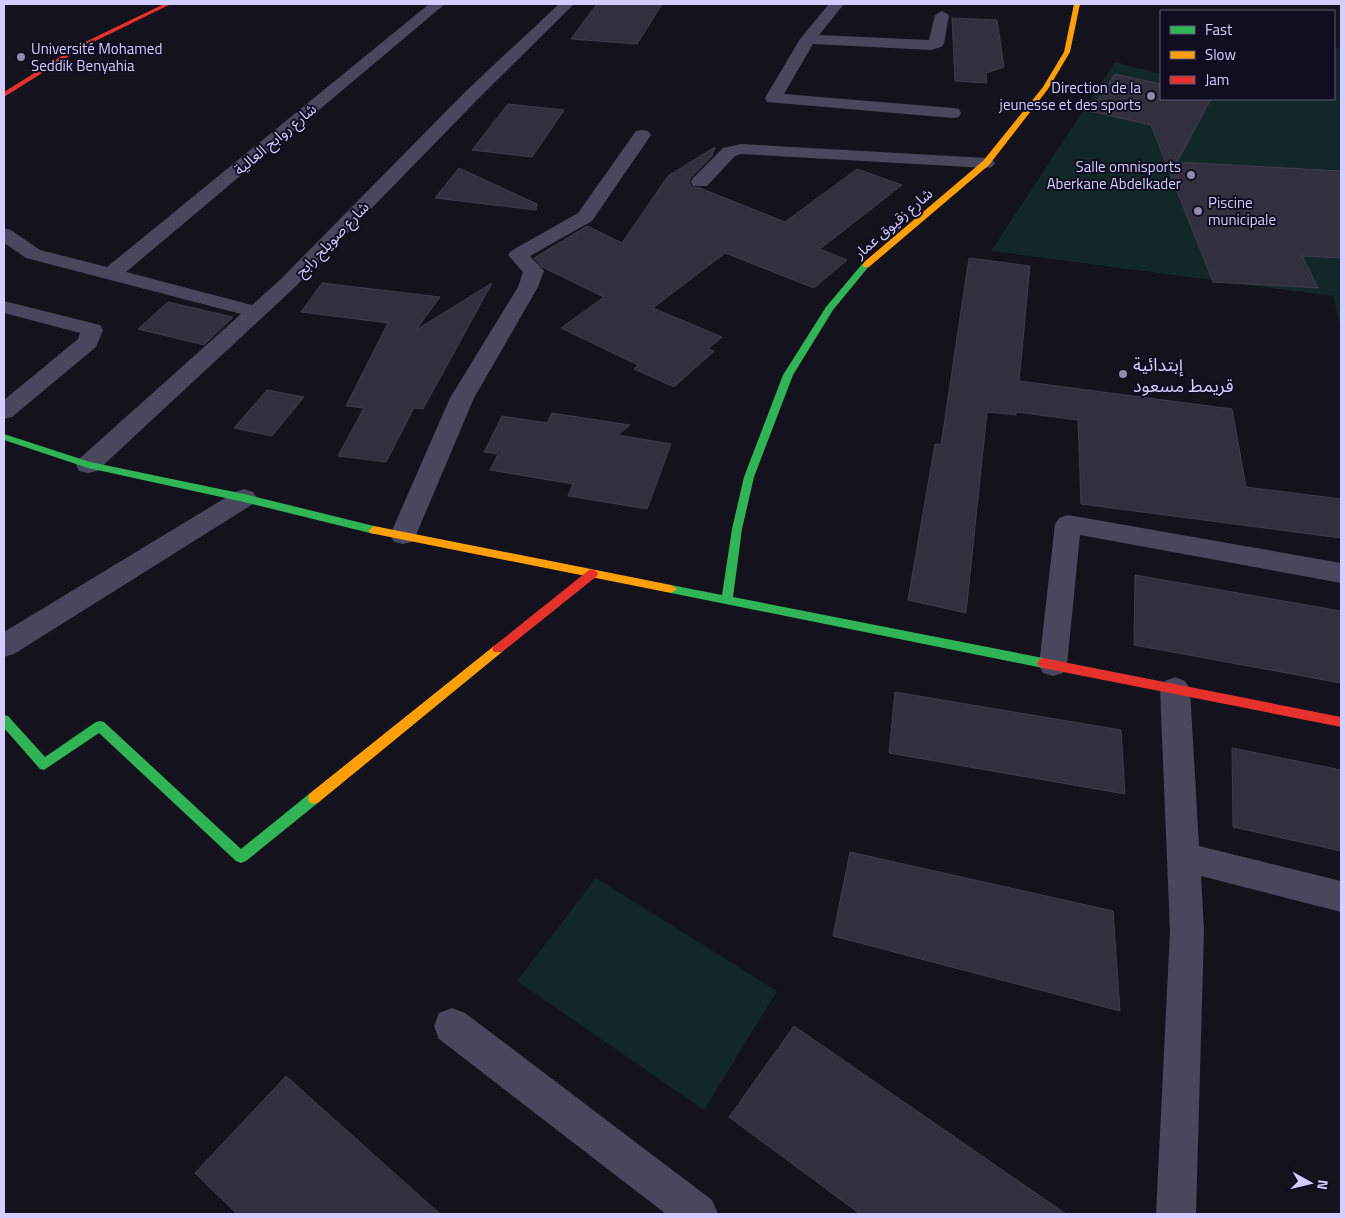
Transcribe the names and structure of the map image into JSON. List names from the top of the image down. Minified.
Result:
{"streets":{"main road":["شارع زقيوق عمار"],"street":["شارع روابح العالية","شارع صويلح رابح"]},"places":["Université Mohamed Seddik Benyahia","Direction de la jeunesse et des sports","Salle omnisports Aberkane Abdelkader","Piscine municipale","إبتدائية قريمط مسعود"],"legend":["Fast","Slow","Jam"],"north":"right"}
